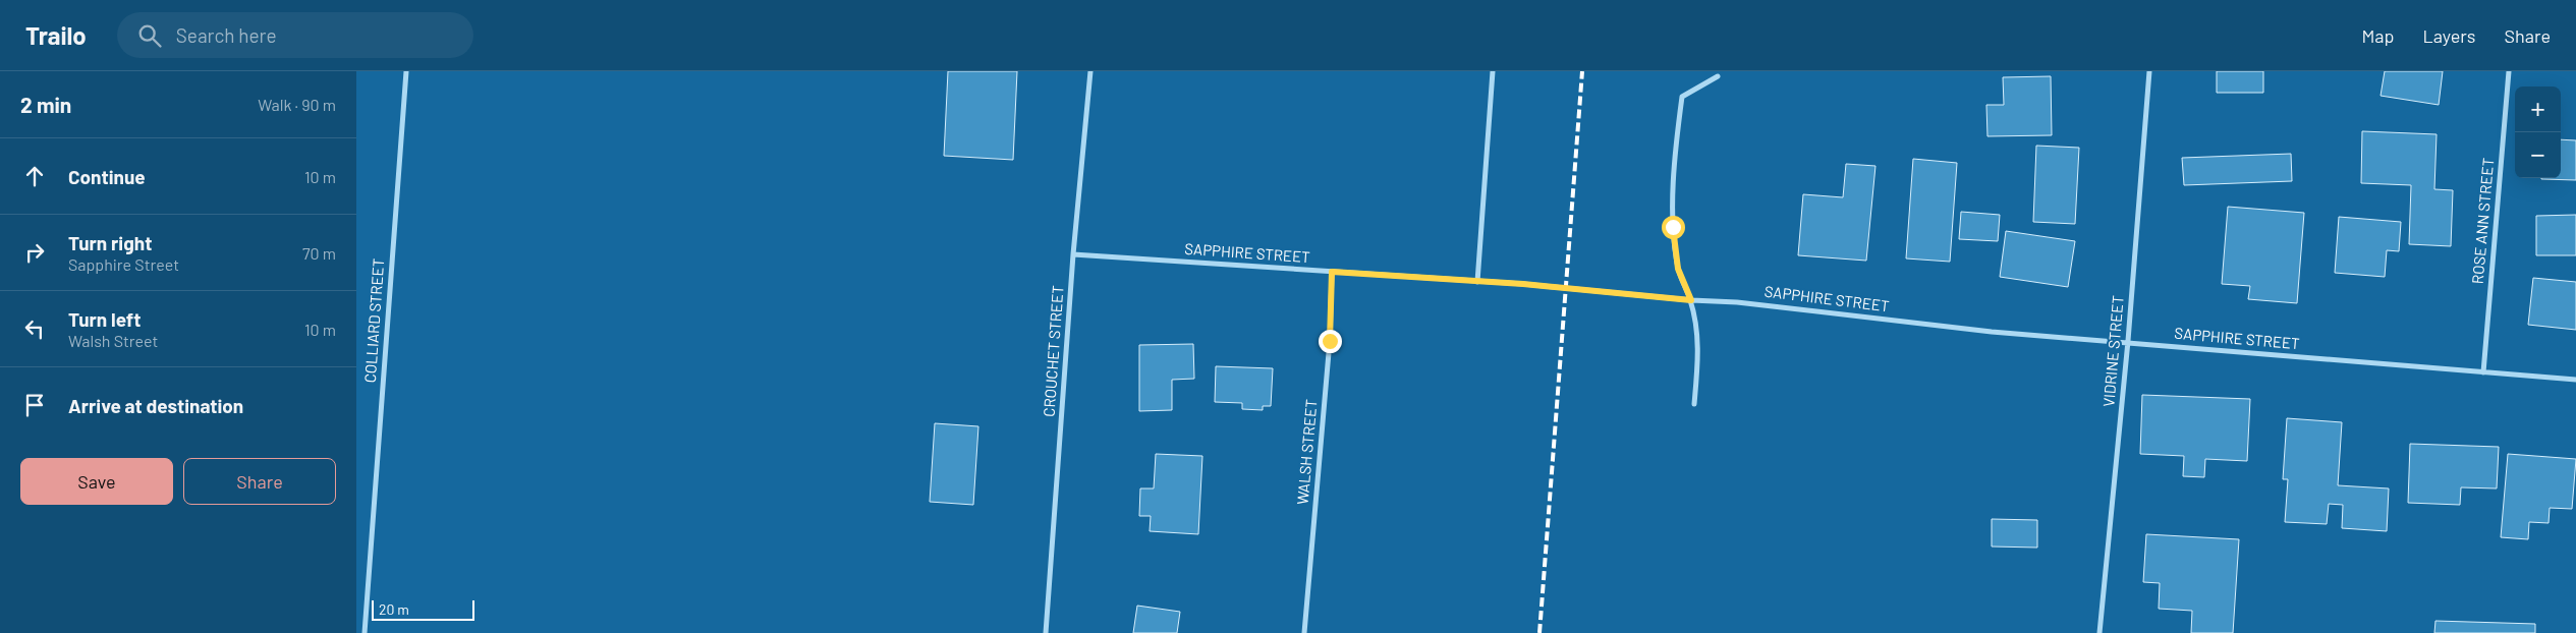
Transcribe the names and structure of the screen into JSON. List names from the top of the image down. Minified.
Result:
{"streets":{"street":["ROSE ANN STREET","SAPPHIRE STREET","COLLIARD STREET","CROUCHET STREET","VIDRINE STREET","WALSH STREET"]},"crossings":[["ROSE ANN STREET","SAPPHIRE STREET"],["SAPPHIRE STREET","CROUCHET STREET"],["SAPPHIRE STREET","VIDRINE STREET"],["SAPPHIRE STREET","WALSH STREET"]],"scale_bar":"20 m","page":{"header":"Trailo","search":"Search here","nav":["Map","Layers","Share"],"heading":["2 min","Walk · 90 m"],"map_buttons":["+","−"],"list":[["Continue","10 m"],["Turn right","Sapphire Street","70 m"],["Turn left","Walsh Street","10 m"],"Arrive at destination"],"buttons":["Save","Share"],"scale":"20 m"}}
